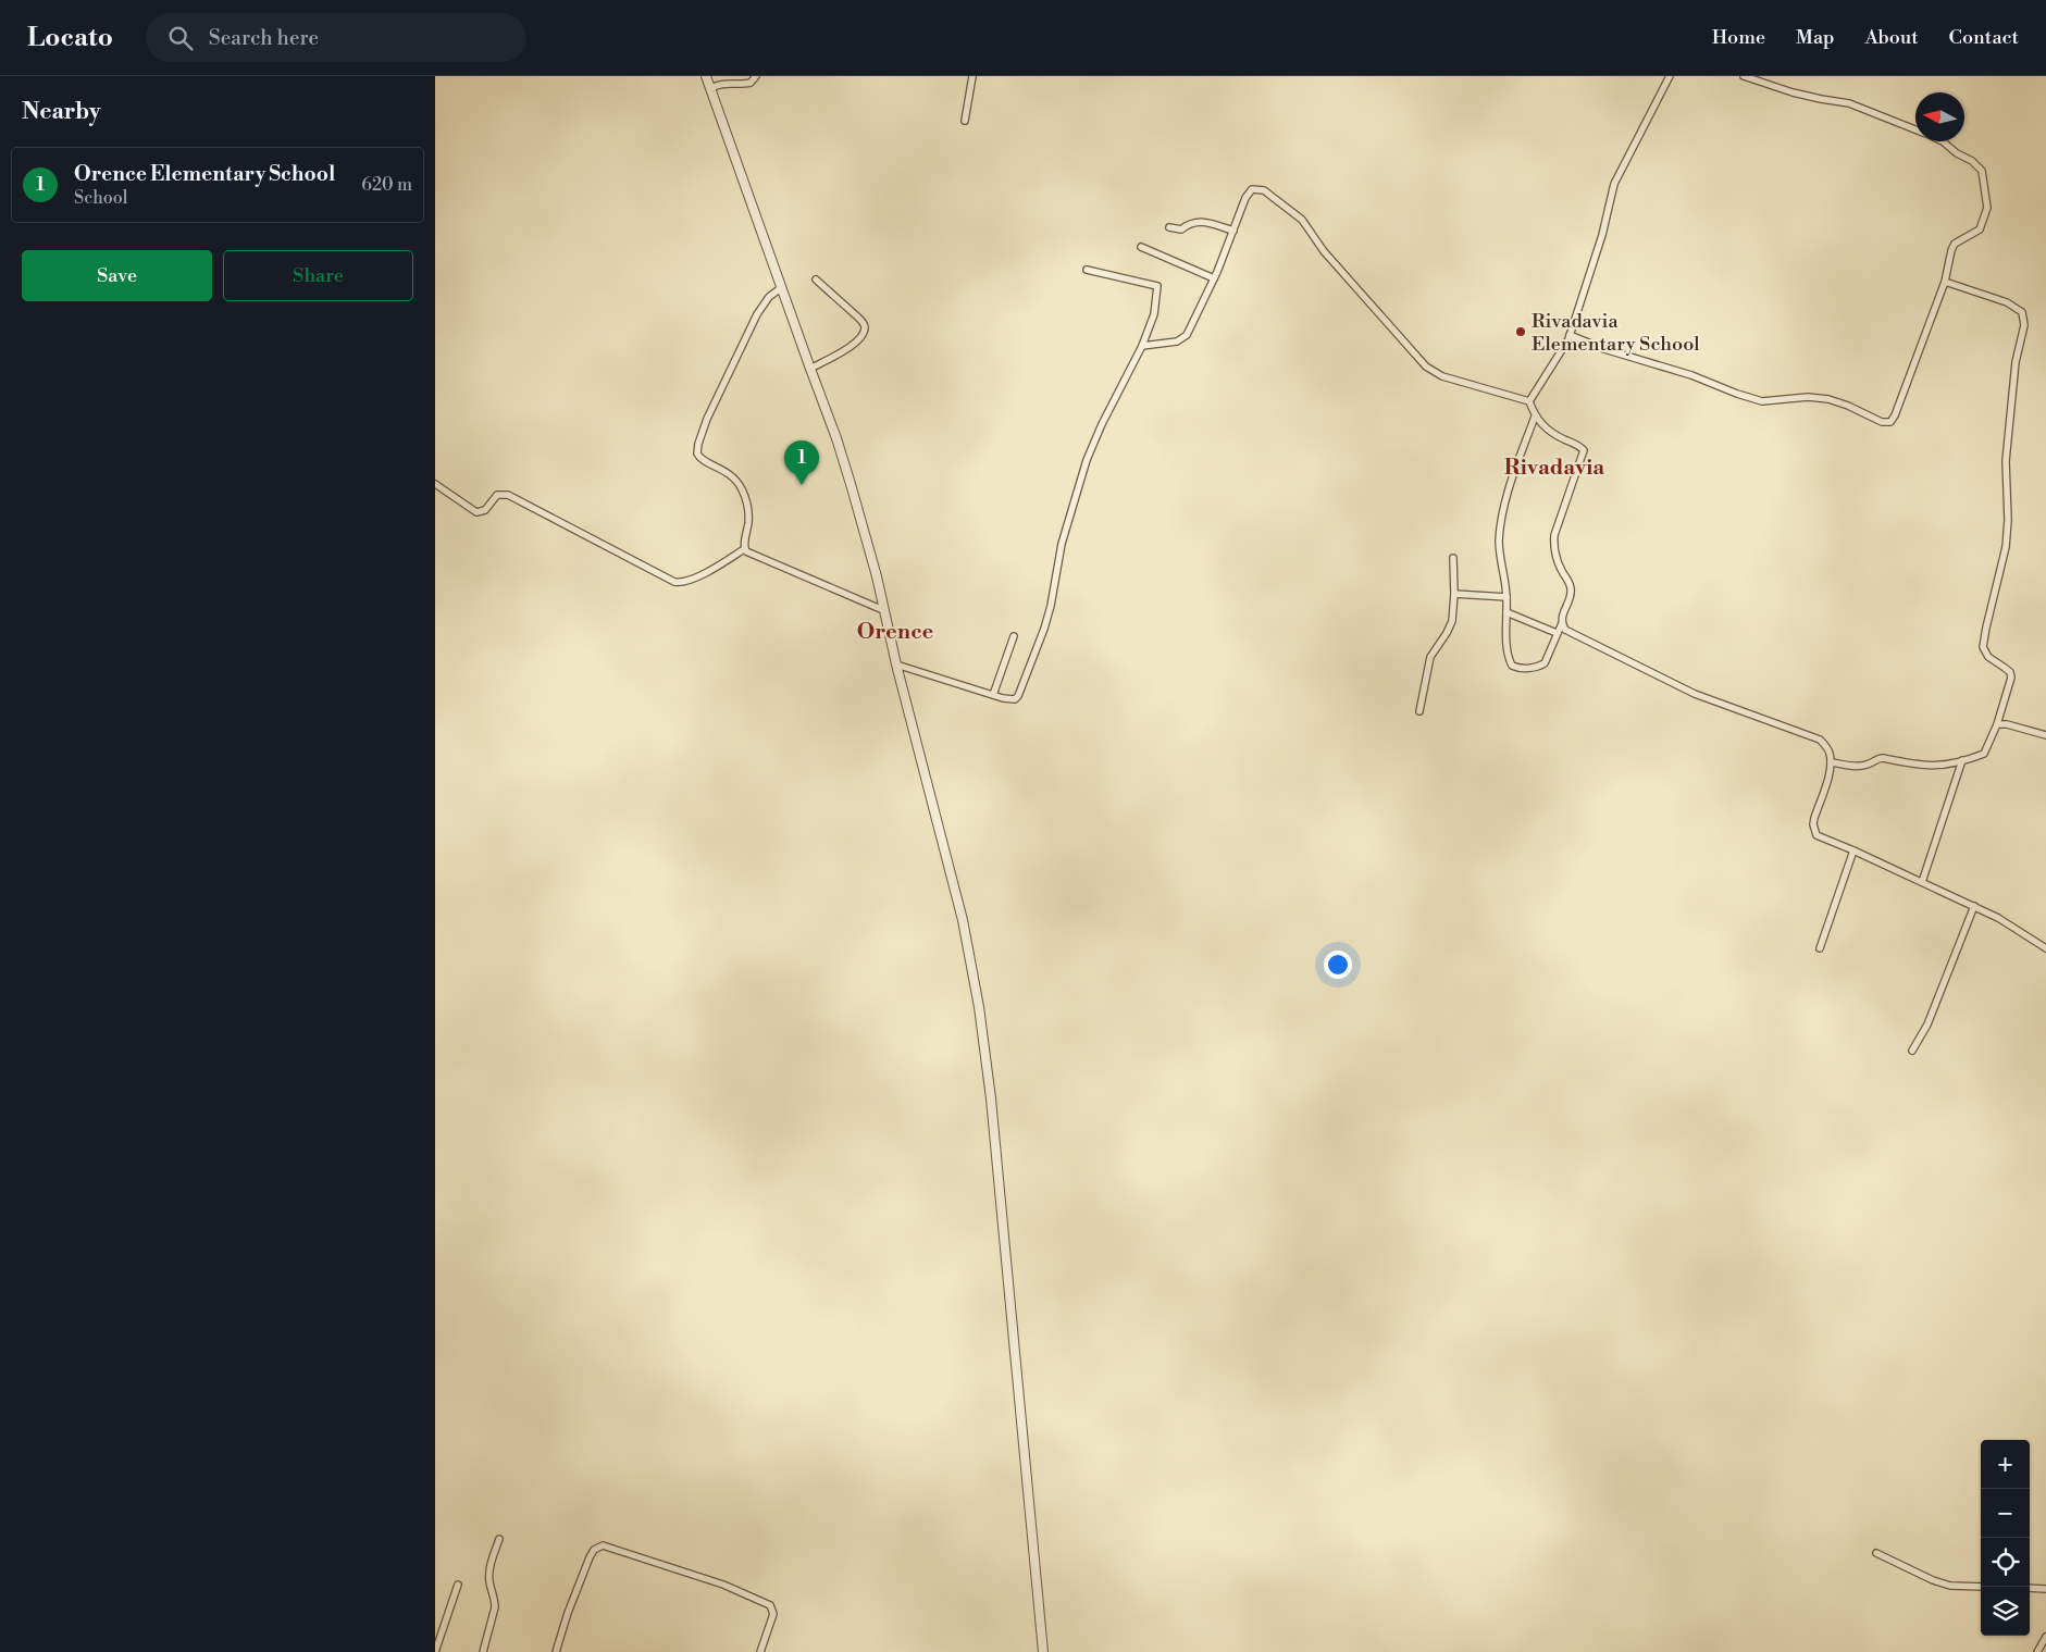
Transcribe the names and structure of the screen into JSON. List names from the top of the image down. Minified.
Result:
{"districts":["Rivadavia","Orence"],"places":["Rivadavia Elementary School"],"north":"left","page":{"header":"Locato","search":"Search here","nav":["Home","Map","About","Contact"],"heading":"Nearby","list":[{"mark":"1","name":"Orence Elementary School","note":"School","value":"620 m"}],"buttons":["Save","Share"],"pins":"1","map_buttons":["+","−"]}}
